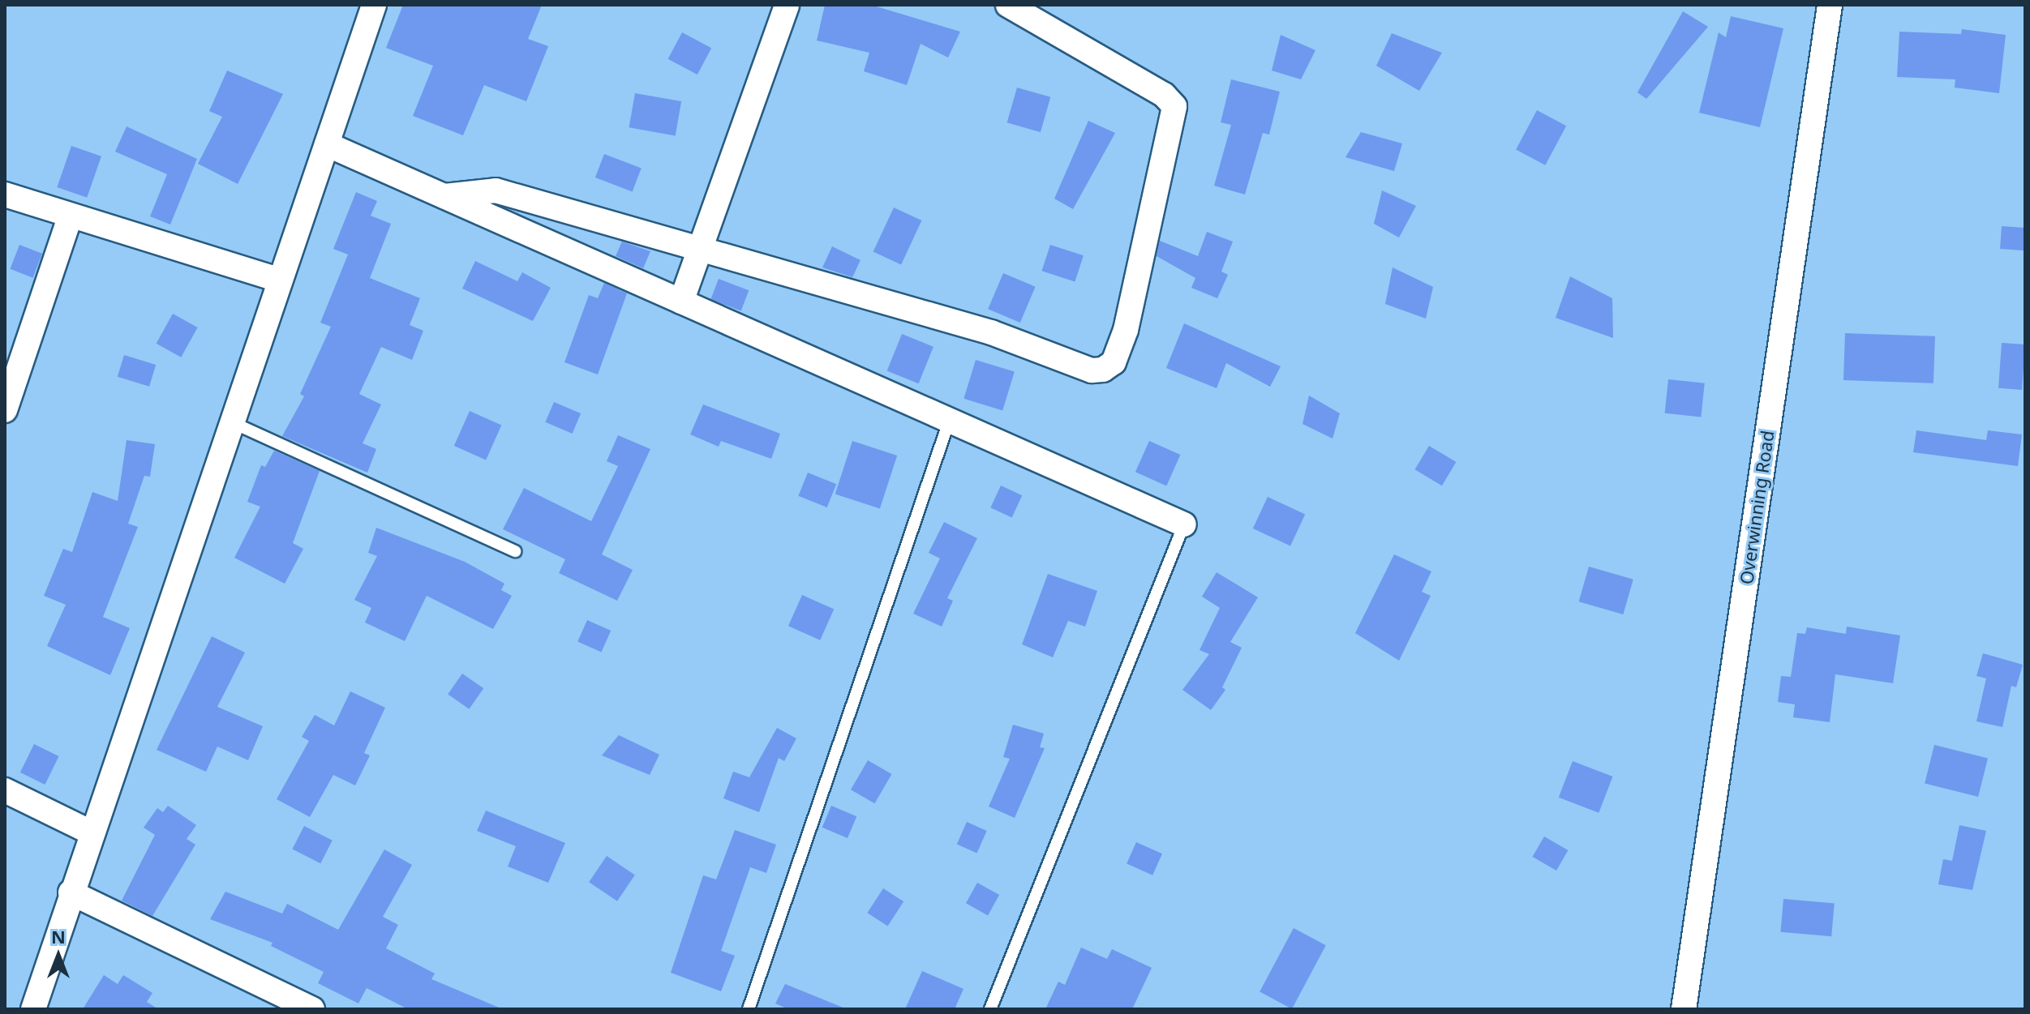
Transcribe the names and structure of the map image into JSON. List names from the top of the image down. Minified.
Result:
{"streets":{"street":["Overwinning Road"]},"north":"top"}
